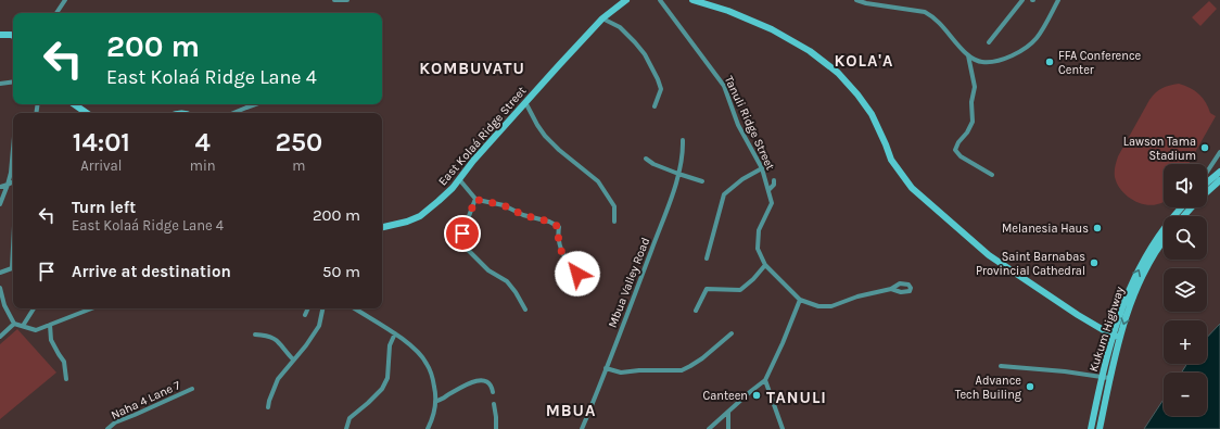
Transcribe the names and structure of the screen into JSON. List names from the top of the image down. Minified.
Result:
{"streets":{"street":["Tanuli Ridge Street","East Kolaá Ridge Street","Mbua Valley Road","Kukum Highway","Naha 4 Lane 7"]},"districts":["KOLA'A","KOMBUVATU","TANULI","MBUA"],"places":["FFA Conference Center","Lawson Tama Stadium","Melanesia Haus","Saint Barnabas Provincial Cathedral","Advance Tech Builing","Canteen"],"page":{"turn":["200 m","East Kolaá Ridge Lane 4"],"eta":["14:01","Arrival","4","min","250","m"],"map_buttons":["+","−"],"list":[{"name":"Turn left","note":"East Kolaá Ridge Lane 4","value":"200 m"},{"name":"Arrive at destination","value":"50 m"}]}}
